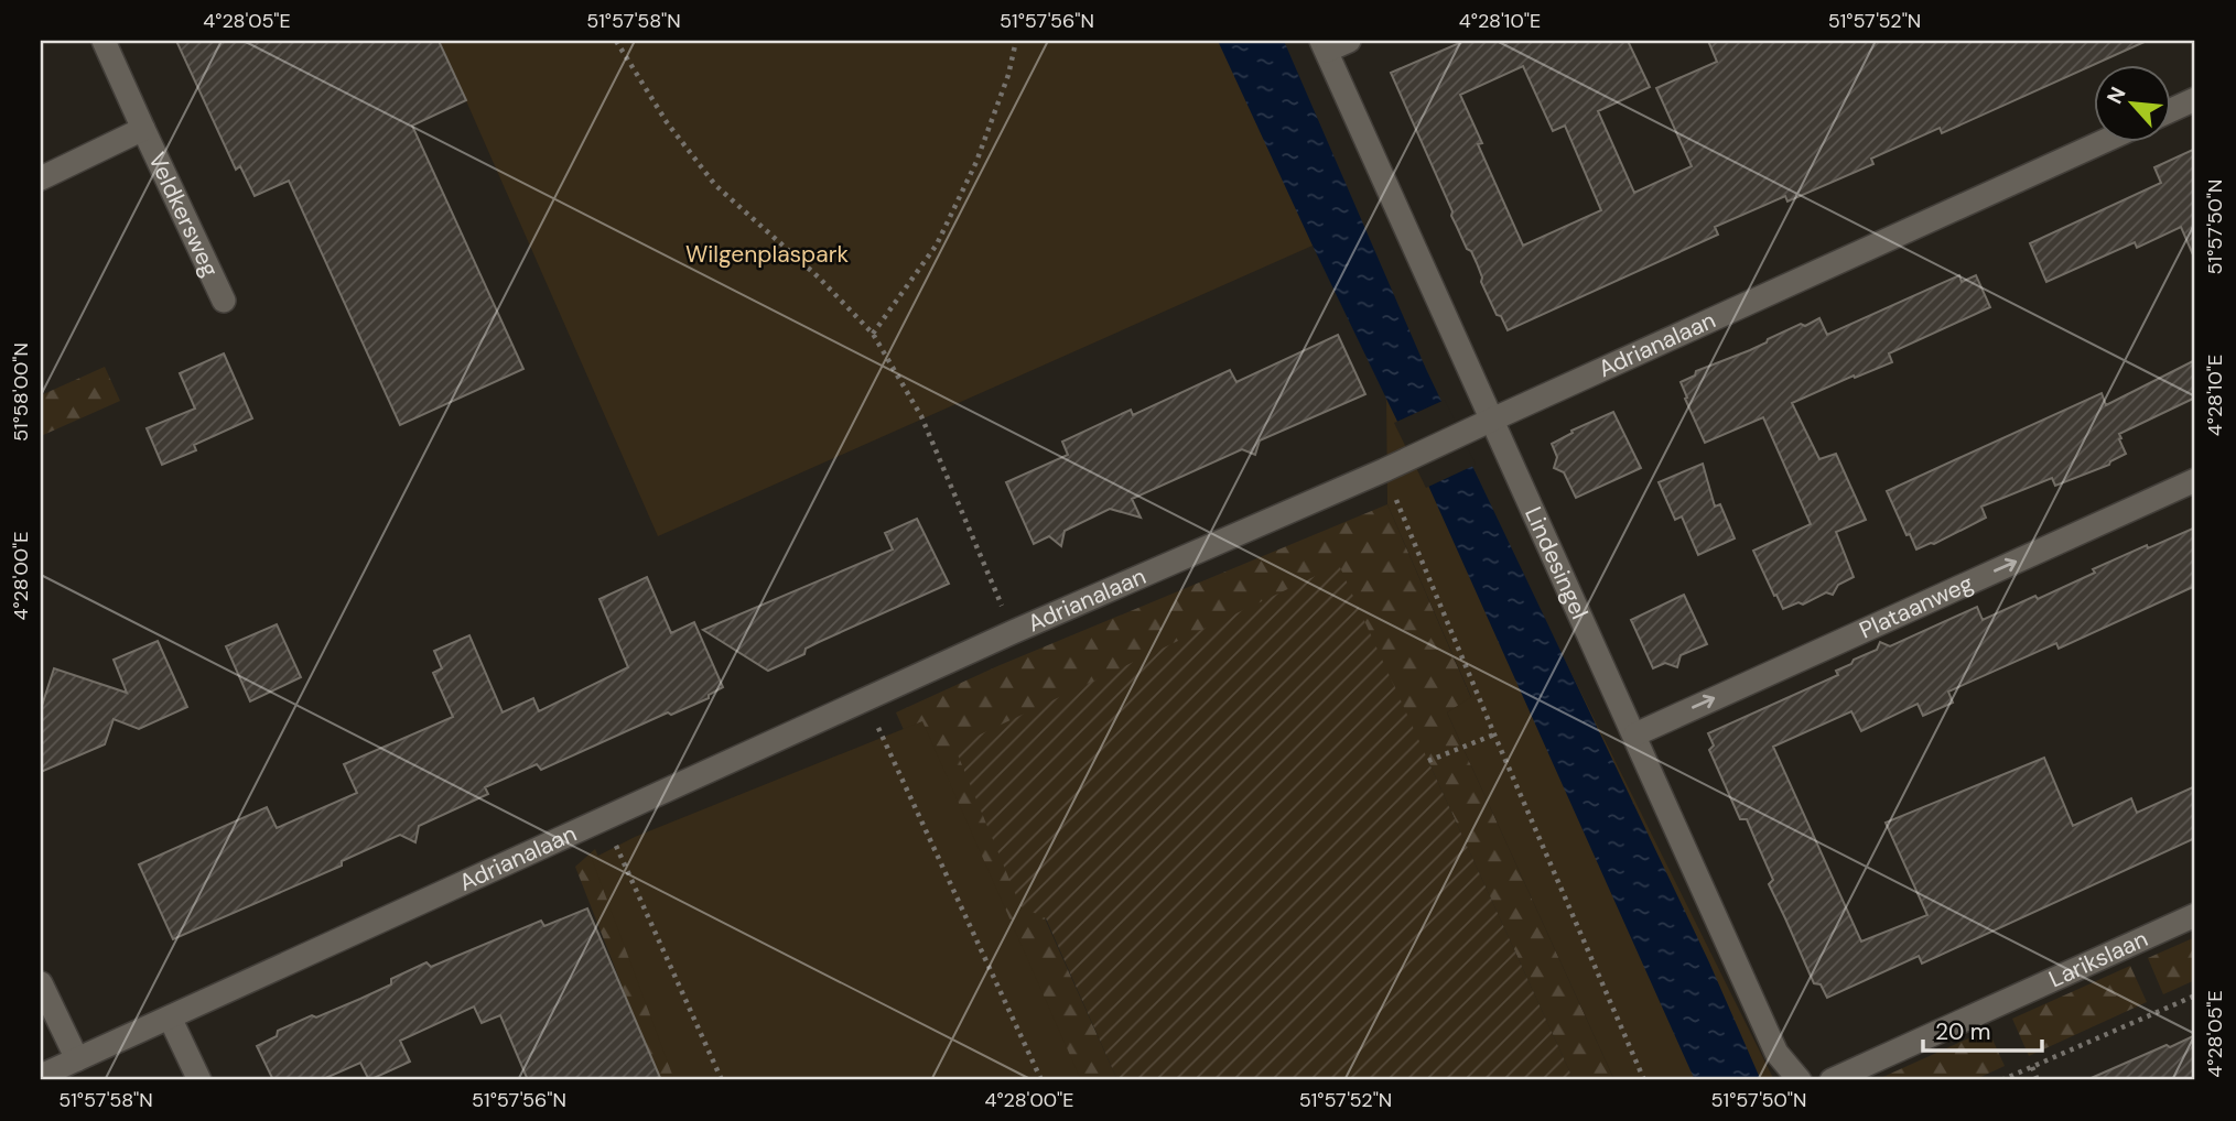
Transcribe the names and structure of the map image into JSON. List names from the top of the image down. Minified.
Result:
{"streets":{"street":["Veldkersweg","Adrianalaan","Lindesingel","Plataanweg","Larikslaan"]},"crossings":[["Adrianalaan","Lindesingel"],["Lindesingel","Plataanweg"]],"one_way":["Plataanweg"],"parks":["Wilgenplaspark"],"scale_bar":"20 m","north":"top left","coordinates":["4°28'05\"E","51°57'58\"N","51°57'56\"N","4°28'10\"E","51°57'52\"N","51°57'50\"N","51°58'00\"N","4°28'00\"E"]}
